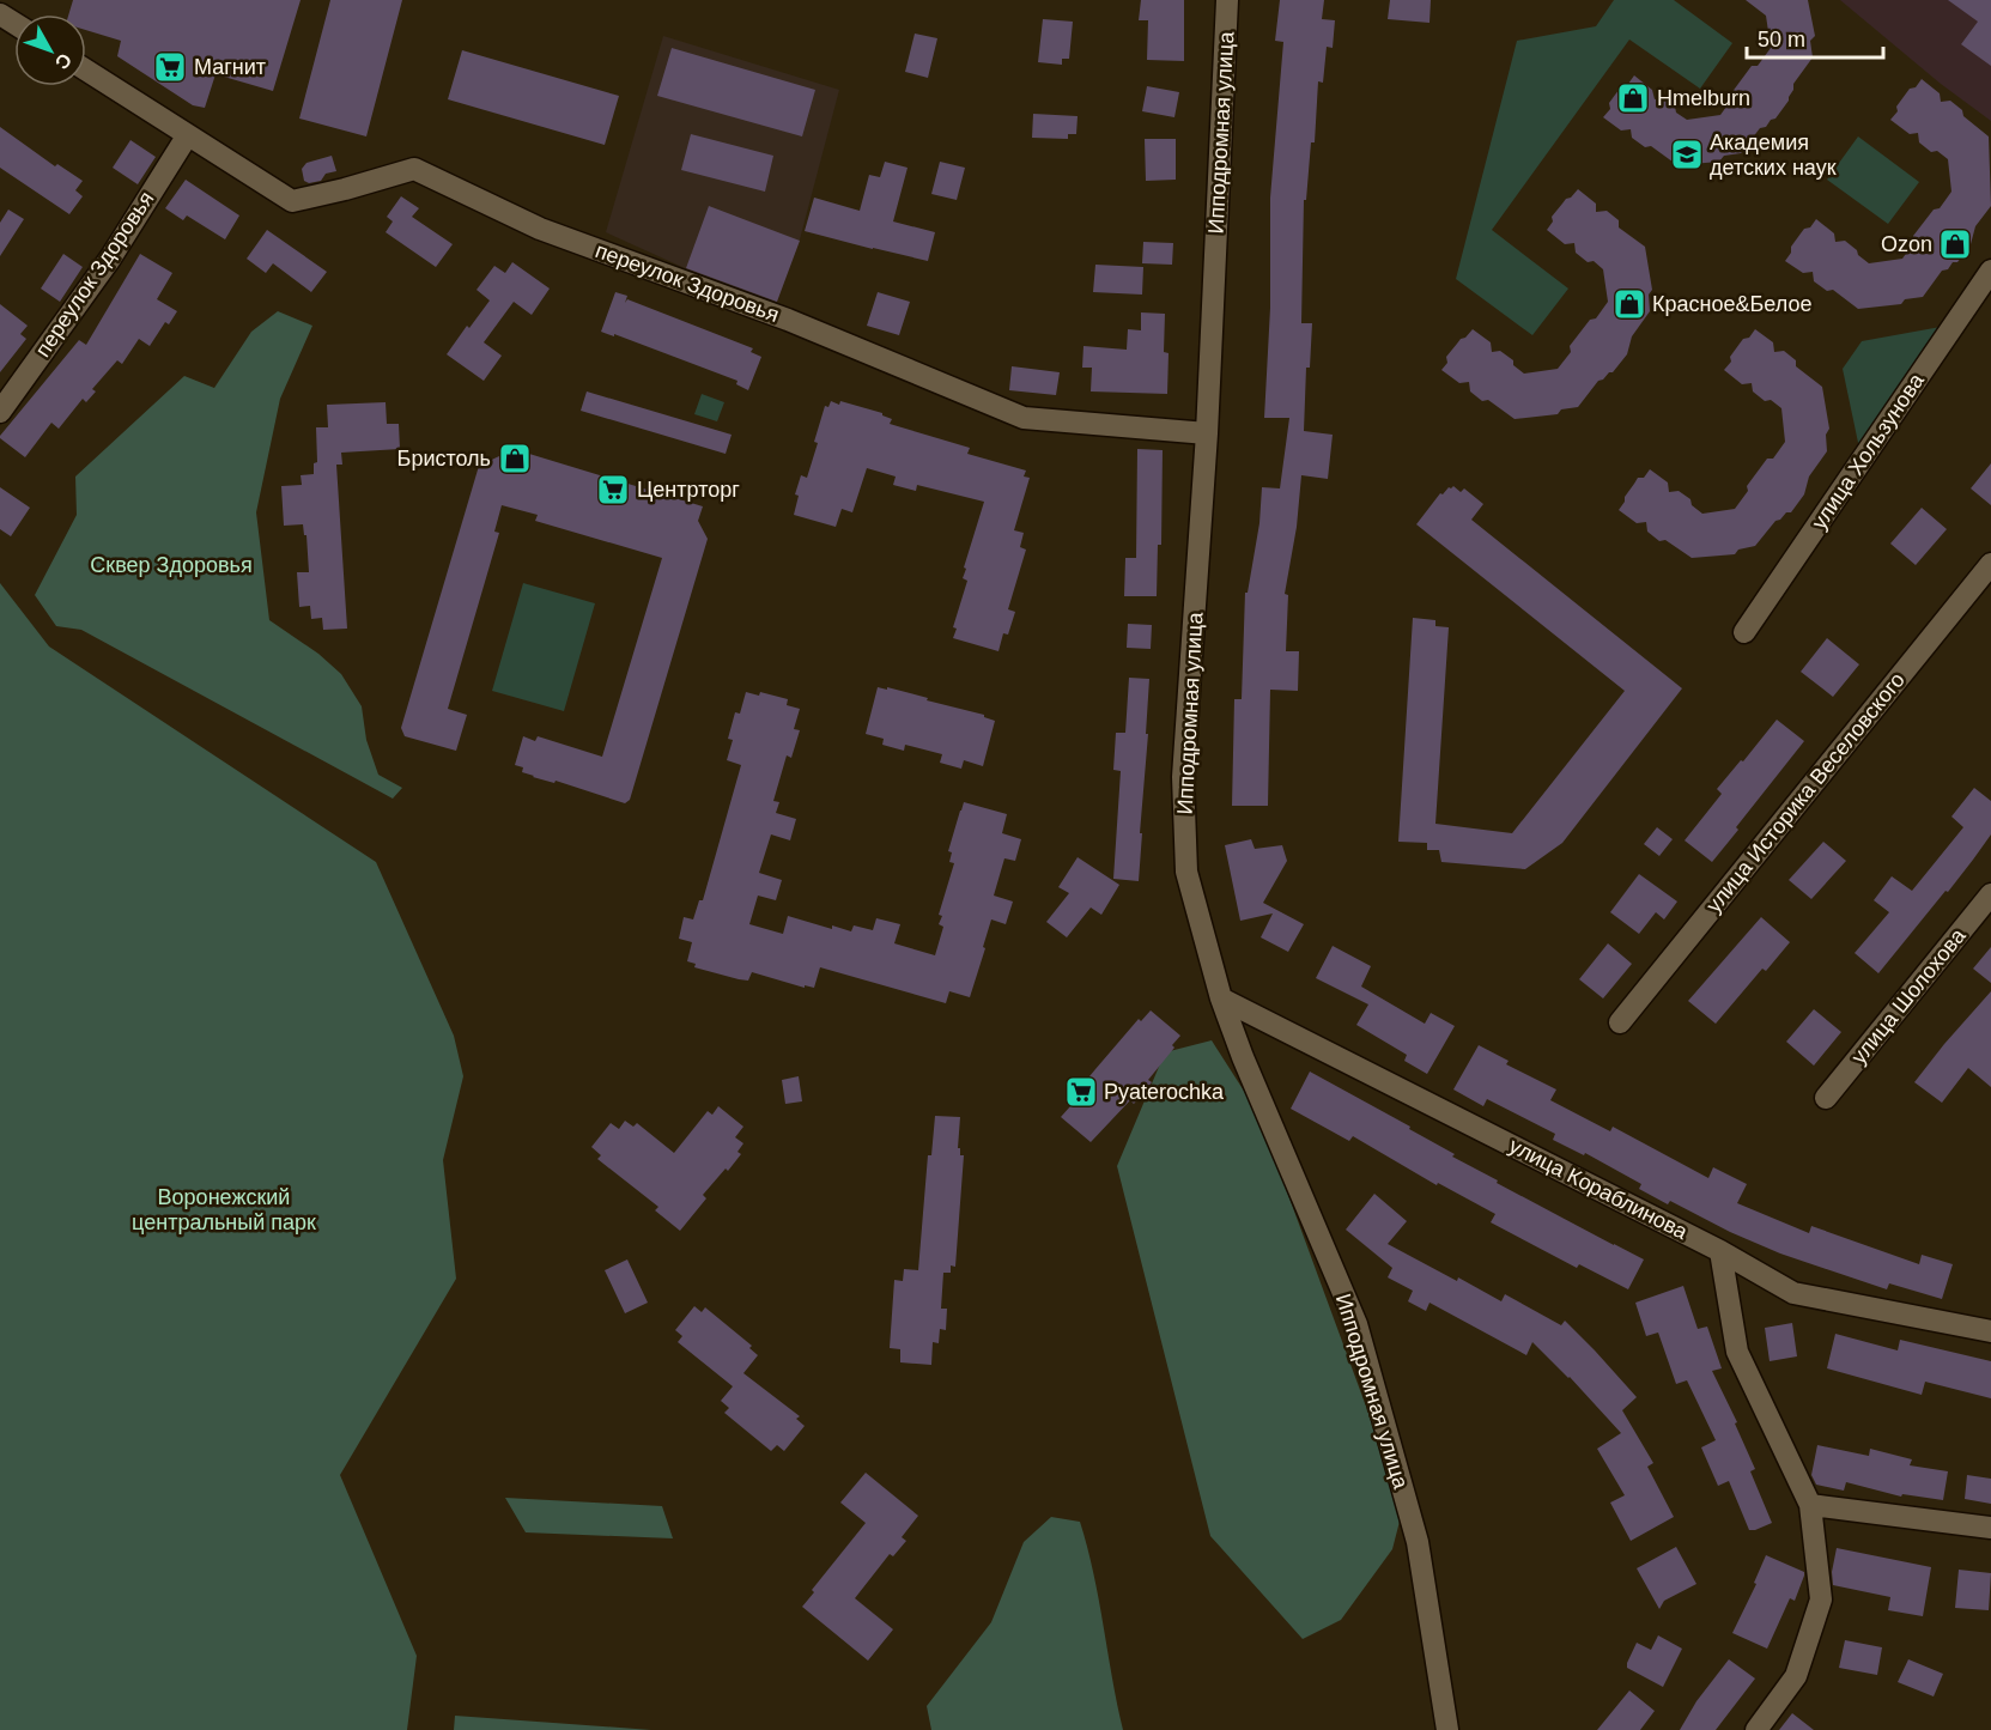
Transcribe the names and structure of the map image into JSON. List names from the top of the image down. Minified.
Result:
{"streets":{"street":["Ипподромная улица","переулок Здоровья","улица Хользунова","улица Историка Веселовского","улица Шолохова","улица Кораблинова"]},"crossings":[["Ипподромная улица","переулок Здоровья"],["Ипподромная улица","улица Кораблинова"]],"parks":["Сквер Здоровья","Воронежский центральный парк"],"places":{"supermarket":["Магнит","Центрторг","Pyaterochka"],"shop":["Hmelburn","Ozon","Красное&Белое","Бристоль"],"school or university":["Академия детских наук"]},"scale_bar":"50 m","north":"bottom right"}
